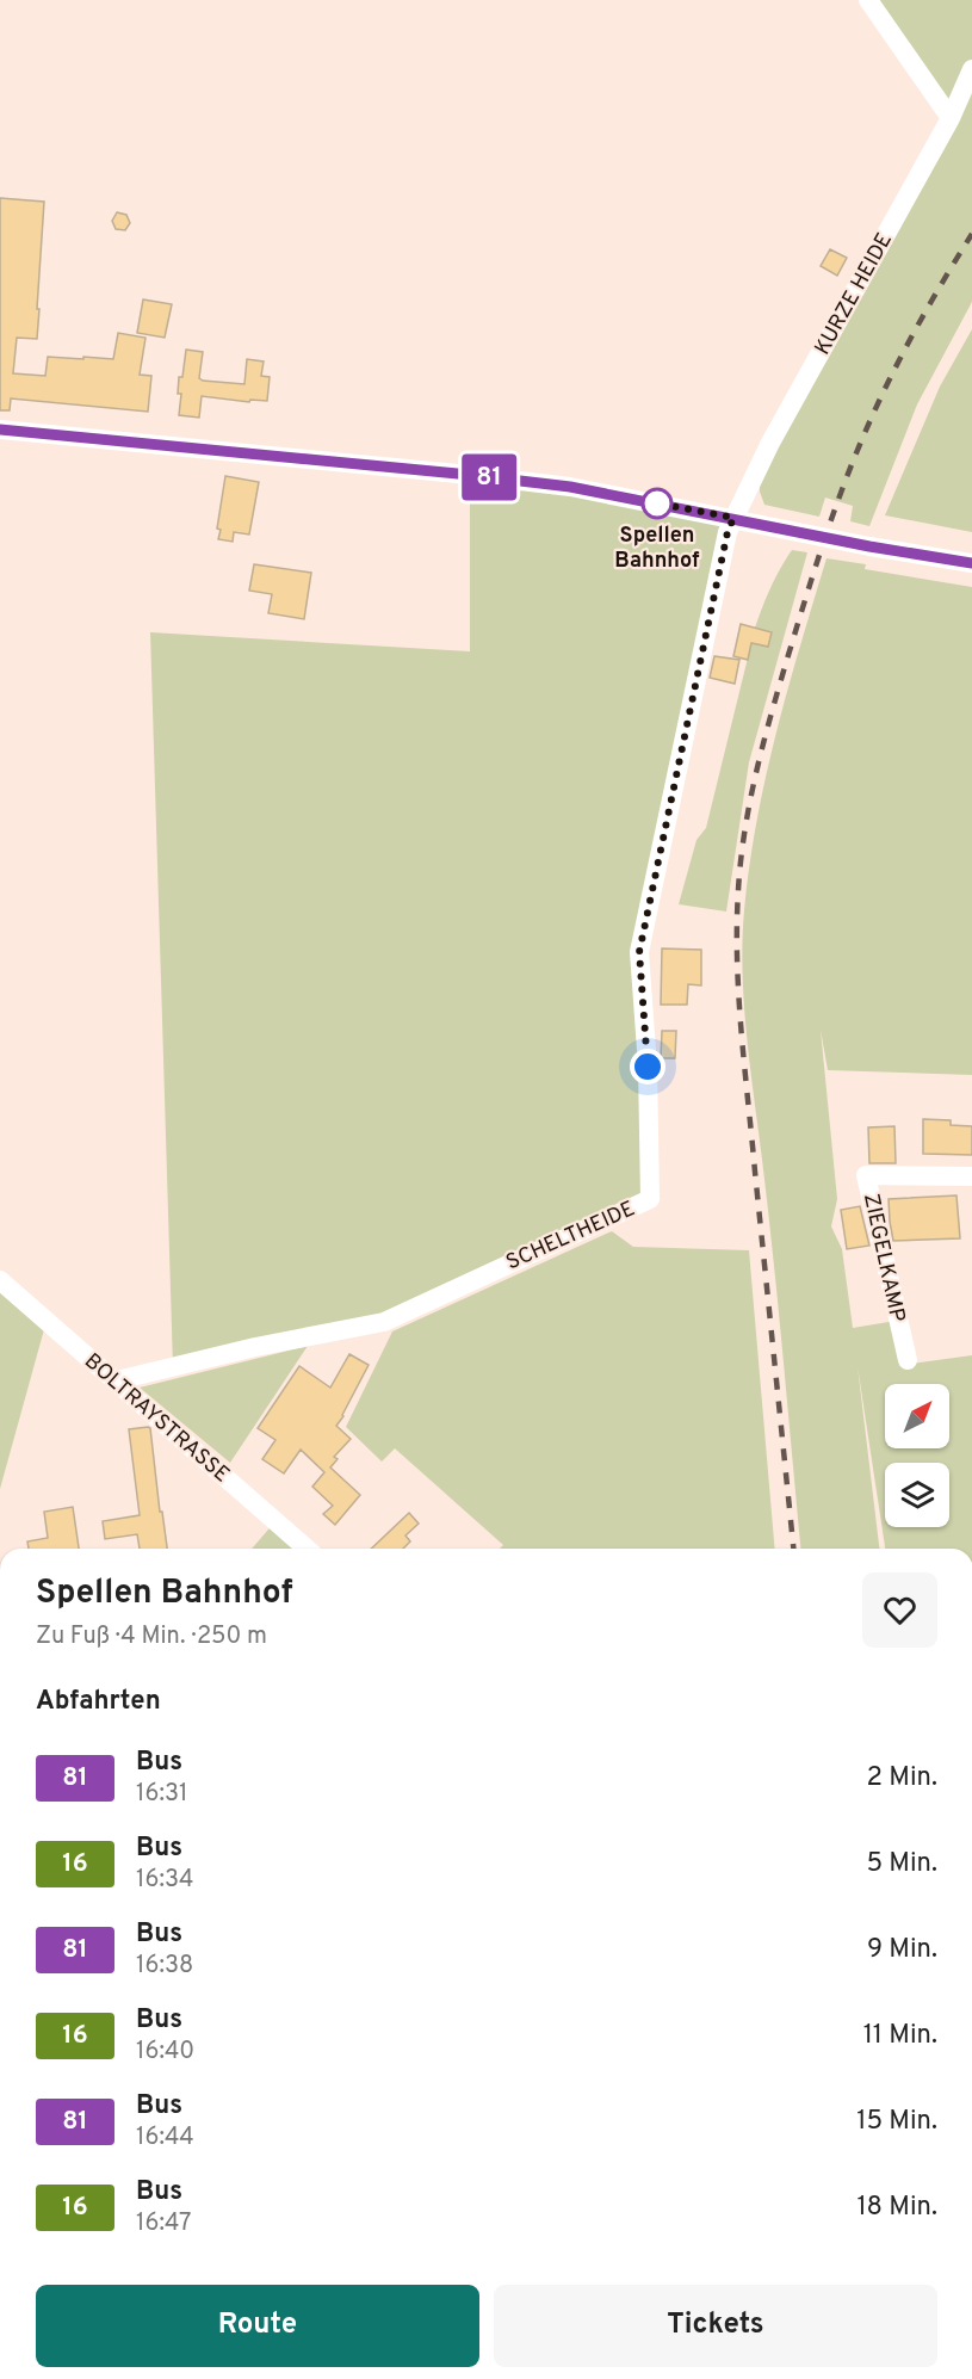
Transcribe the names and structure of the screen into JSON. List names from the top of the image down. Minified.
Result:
{"streets":{"street":["KURZE HEIDE","SCHELTHEIDE","ZIEGELKAMP","BOLTRAYSTRASSE"]},"crossings":[["KURZE HEIDE","SCHELTHEIDE"],["SCHELTHEIDE","BOLTRAYSTRASSE"]],"places":["Spellen Bahnhof"],"lines":["bus line 81"],"north":"top right","page":{"on_map":"81","heading":[["Spellen Bahnhof","Zu Fuß · 4 Min. · 250 m"],"Abfahrten"],"list":[{"mark":"81","name":"Bus","note":"16:31","value":"2 Min."},{"mark":"16","name":"Bus","note":"16:34","value":"5 Min."},{"mark":"81","name":"Bus","note":"16:38","value":"9 Min."},{"mark":"16","name":"Bus","note":"16:40","value":"11 Min."},{"mark":"81","name":"Bus","note":"16:44","value":"15 Min."},{"mark":"16","name":"Bus","note":"16:47","value":"18 Min."}],"buttons":["Route","Tickets"]}}
